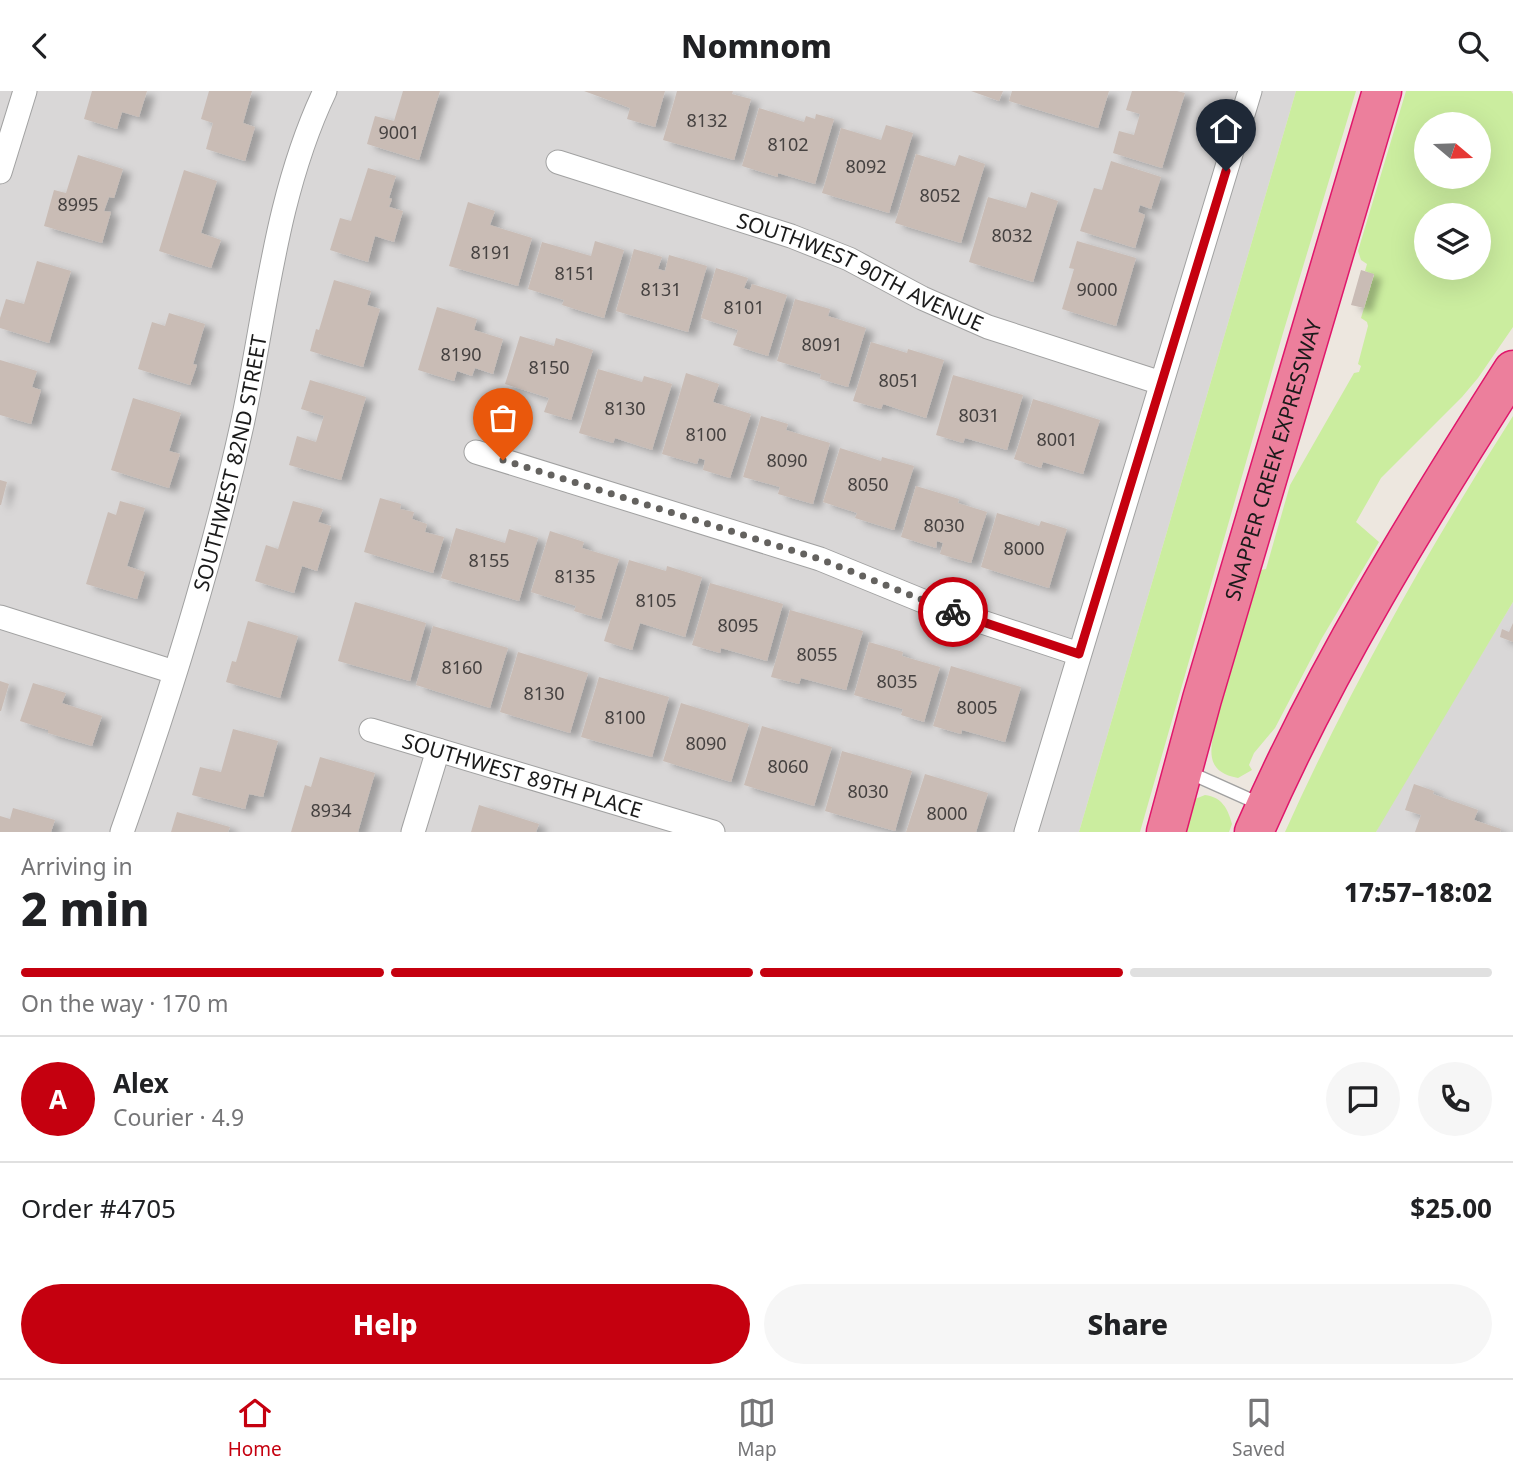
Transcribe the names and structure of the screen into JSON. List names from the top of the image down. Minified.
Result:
{"streets":{"highway":["SNAPPER CREEK EXPRESSWAY"],"street":["SOUTHWEST 90TH AVENUE","SOUTHWEST 82ND STREET","SOUTHWEST 89TH PLACE"]},"house_numbers":["8132","9001","8102","8092","8052","8995","8032","8191","8151","8131","9000","8101","8091","8190","8150","8051","8130","8031","8100","8001","8090","8050","8030","8000","8155","8135","8105","8095","8055","8160","8035","8130","8005","8100","8090","8060","8030","8934","8000"],"north":"right","page":{"header":"Nomnom","heading":["2 min","Arriving in","17:57–18:02"],"panel":["Alex","Courier · 4.9","Order #4705","$25.00"],"bar":"On the way · 170 m","round":"A","buttons":["Help","Share"],"tabs":["Home","Map","Saved"]}}
